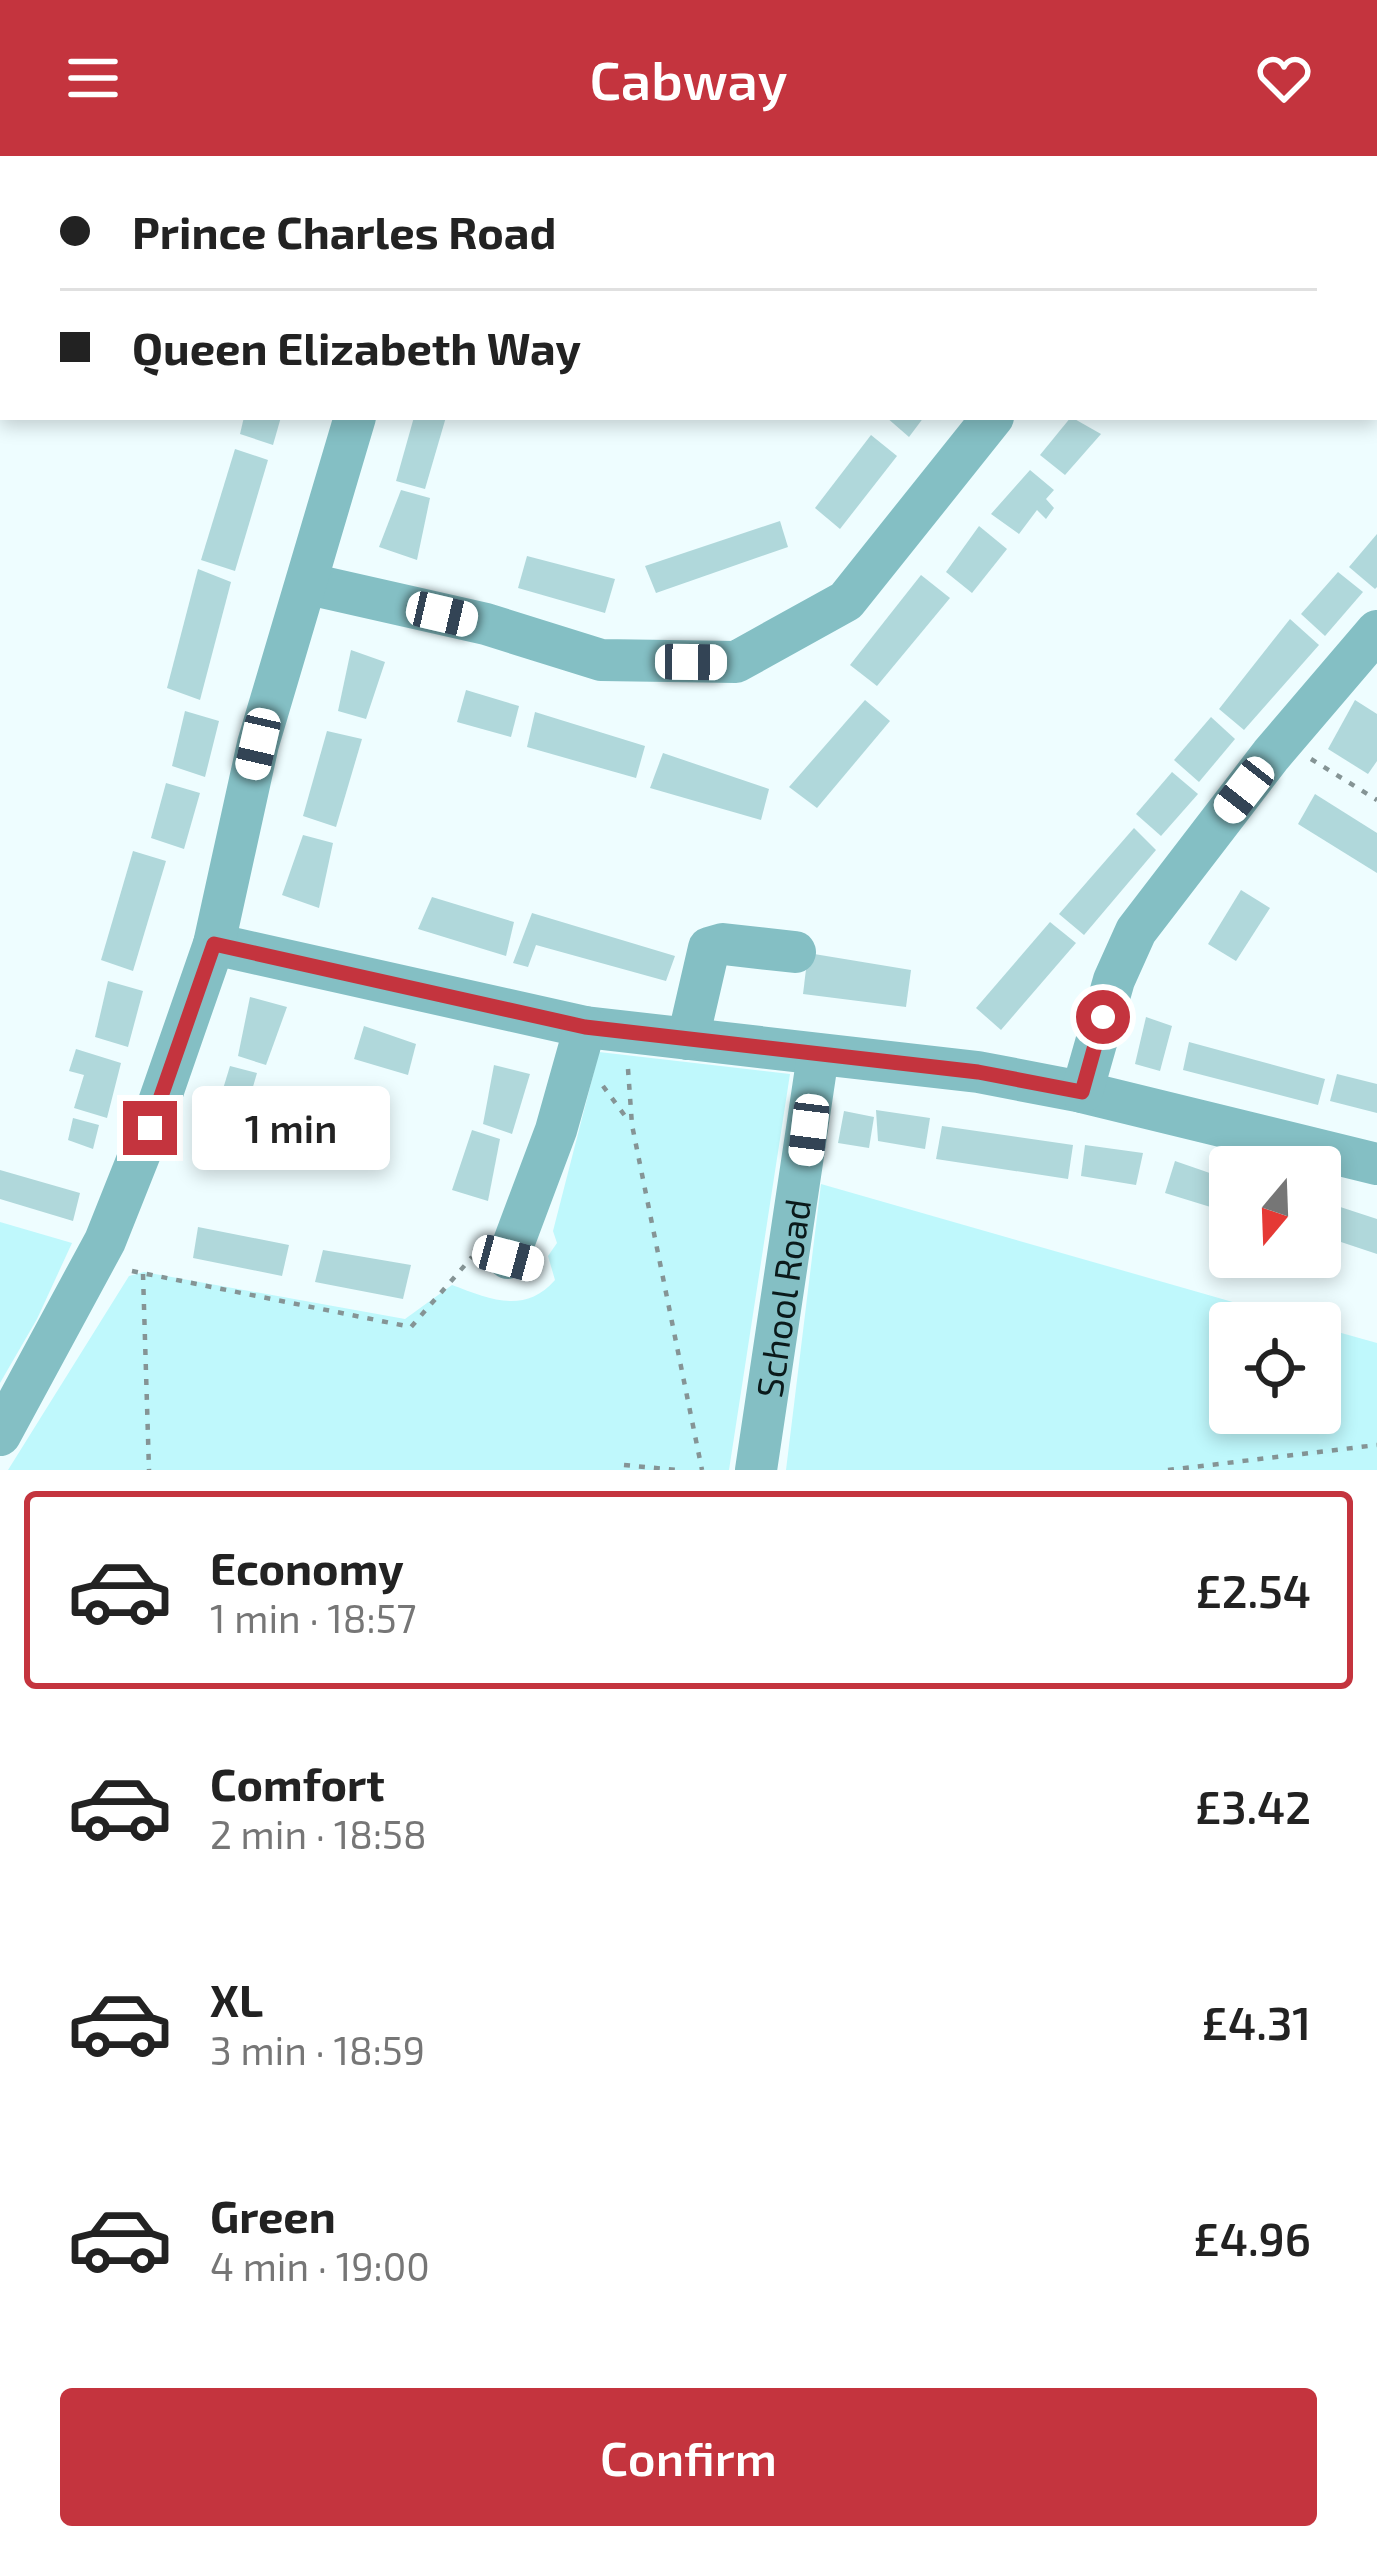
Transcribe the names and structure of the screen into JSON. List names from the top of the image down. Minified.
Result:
{"streets":{"street":["School Road"]},"north":"bottom","page":{"header":"Cabway","banner":["Prince Charles Road","Queen Elizabeth Way"],"bubble":"1 min","list":[{"name":"Economy","note":"1 min · 18:57","value":"£2.54"},{"name":"Comfort","note":"2 min · 18:58","value":"£3.42"},{"name":"XL","note":"3 min · 18:59","value":"£4.31"},{"name":"Green","note":"4 min · 19:00","value":"£4.96"}],"buttons":"Confirm"}}
